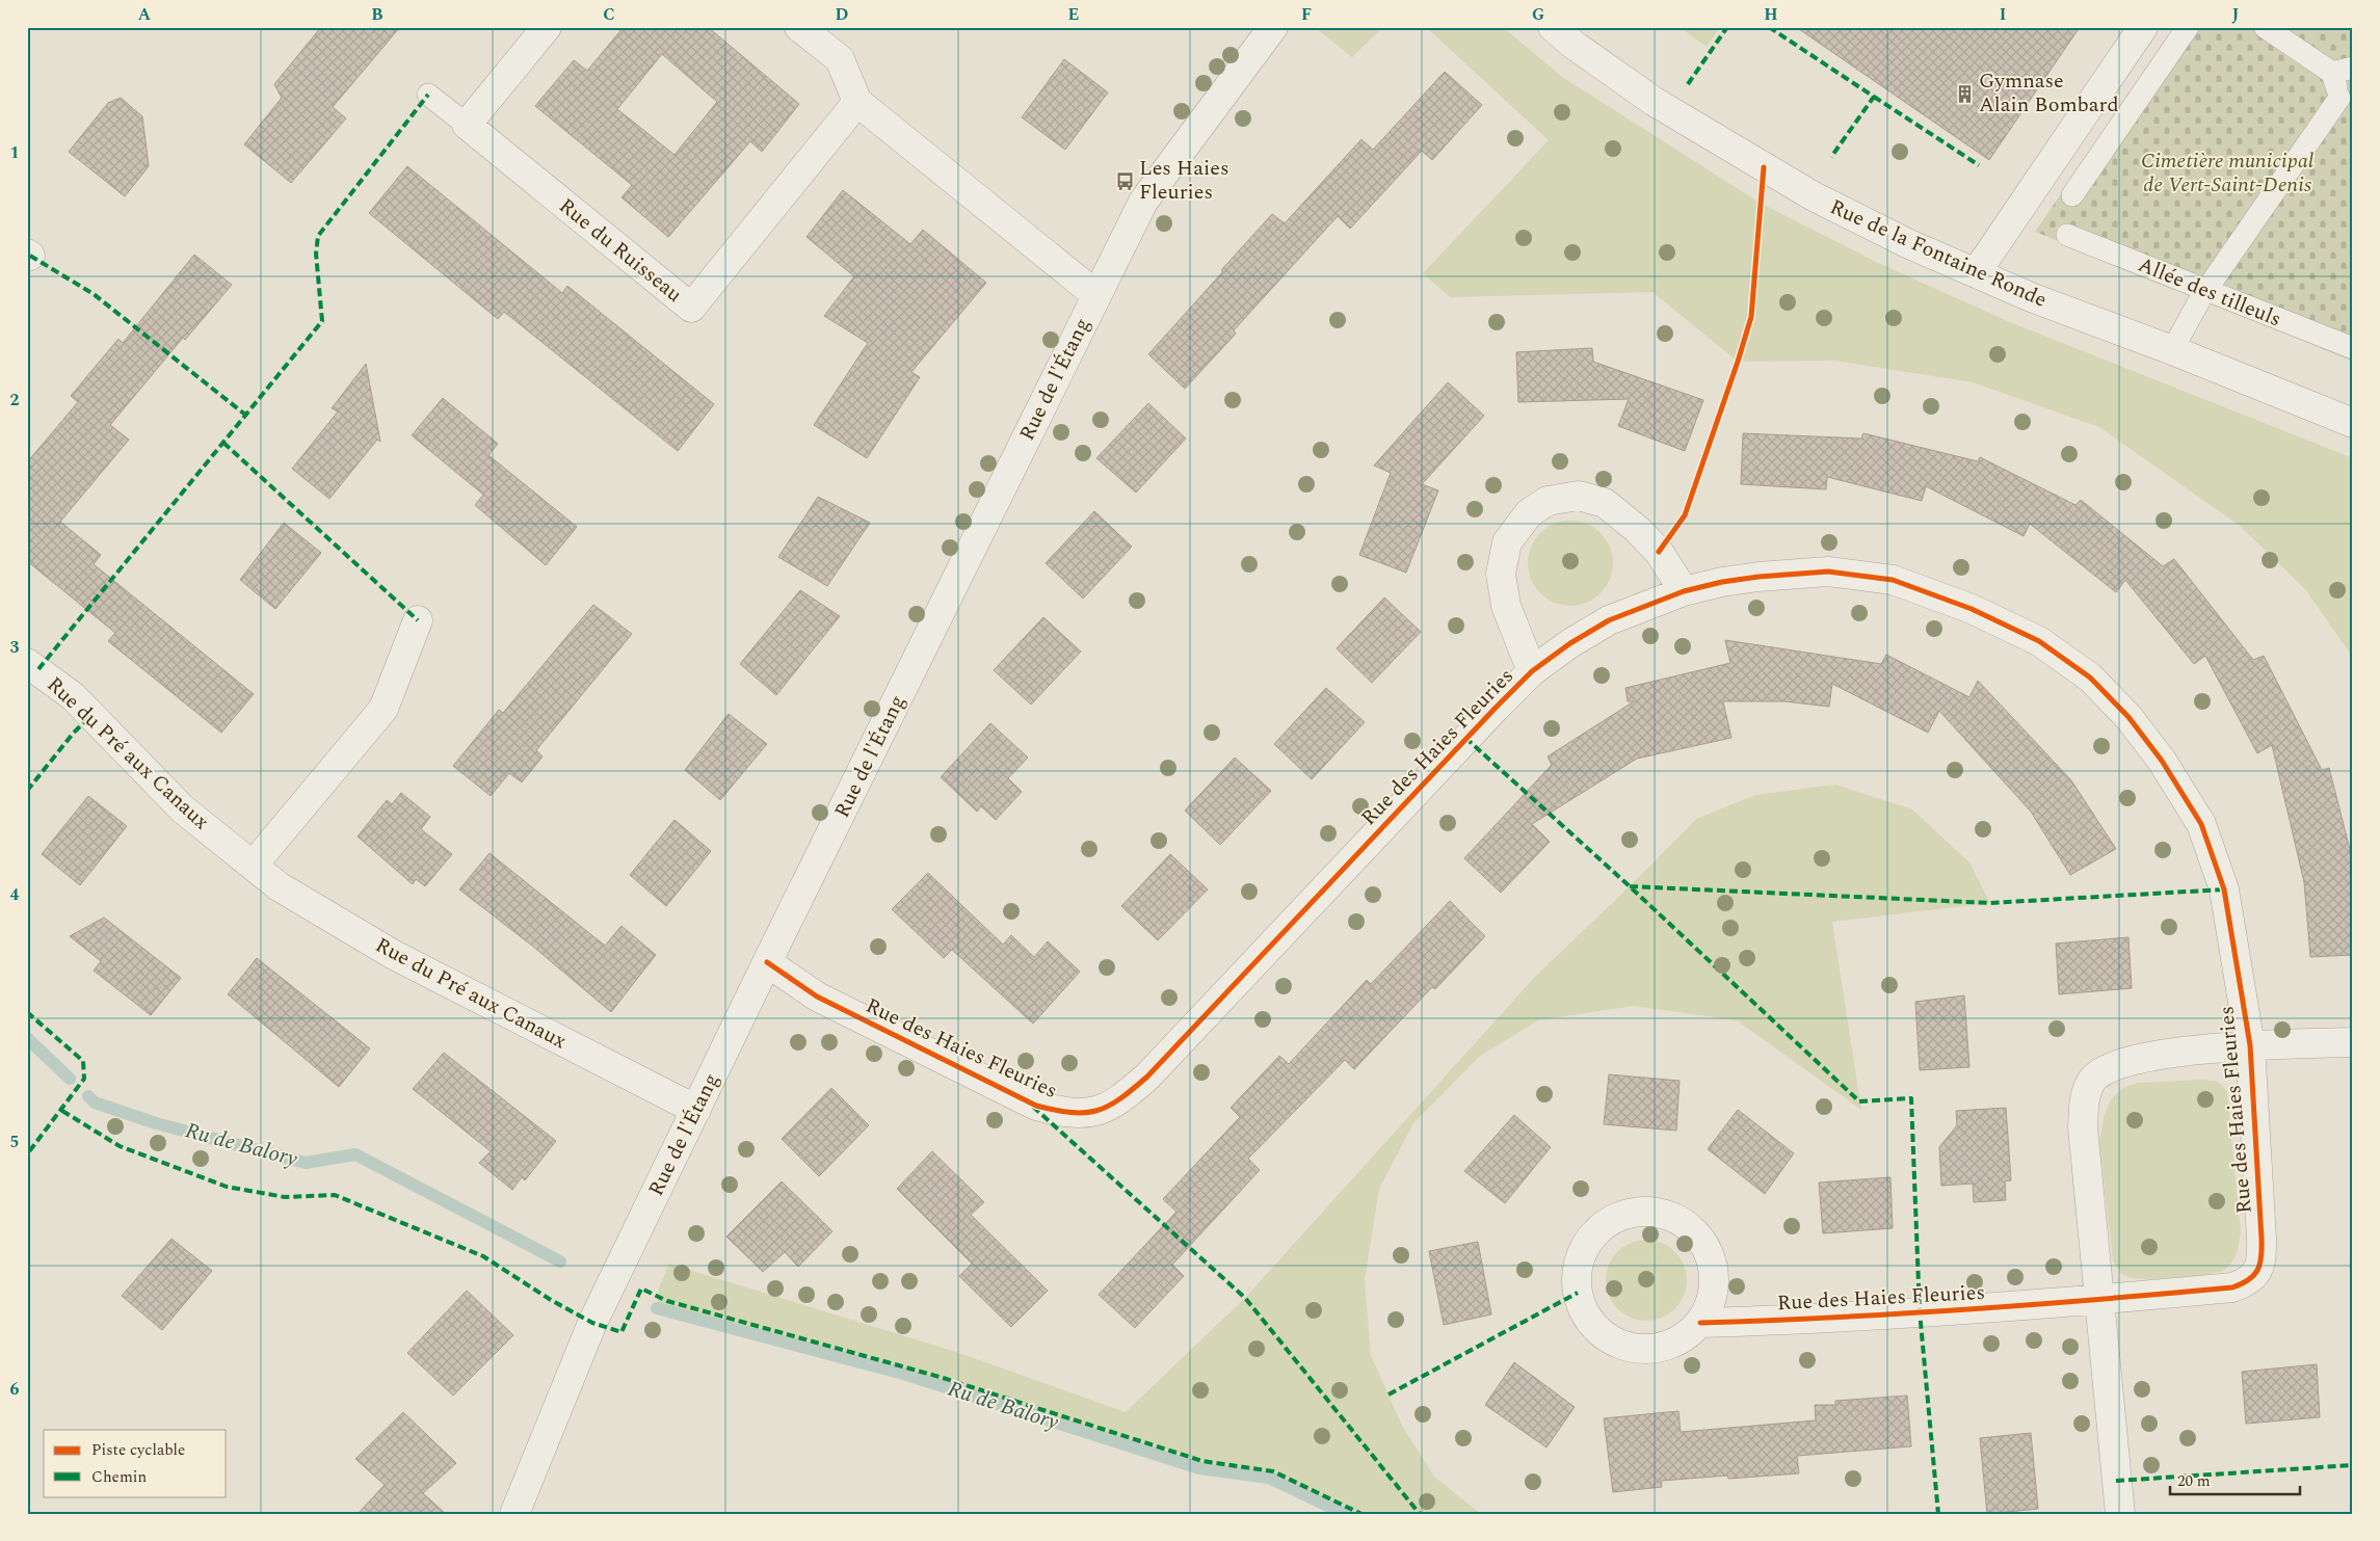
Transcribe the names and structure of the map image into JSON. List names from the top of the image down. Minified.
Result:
{"streets":{"street":["Rue du Ruisseau","Rue de la Fontaine Ronde","Rue de l'Étang","Rue des Haies Fleuries","Rue du Pré aux Canaux"],"lane":["Allée des tilleuls"]},"crossings":[["Rue de l'Étang","Rue des Haies Fleuries"],["Rue de l'Étang","Rue du Pré aux Canaux"]],"water":["Ru de Balory"],"parks":["Cimetière municipal de Vert-Saint-Denis"],"places":{"building":["Gymnase Alain Bombard"],"bus stop":["Les Haies Fleuries"]},"legend":["Piste cyclable","Chemin"],"scale_bar":"20 m","grid":{"columns":["A","B","C","D","E","F","G","H","I","J"],"rows":["1","2","3","4","5","6"]}}
